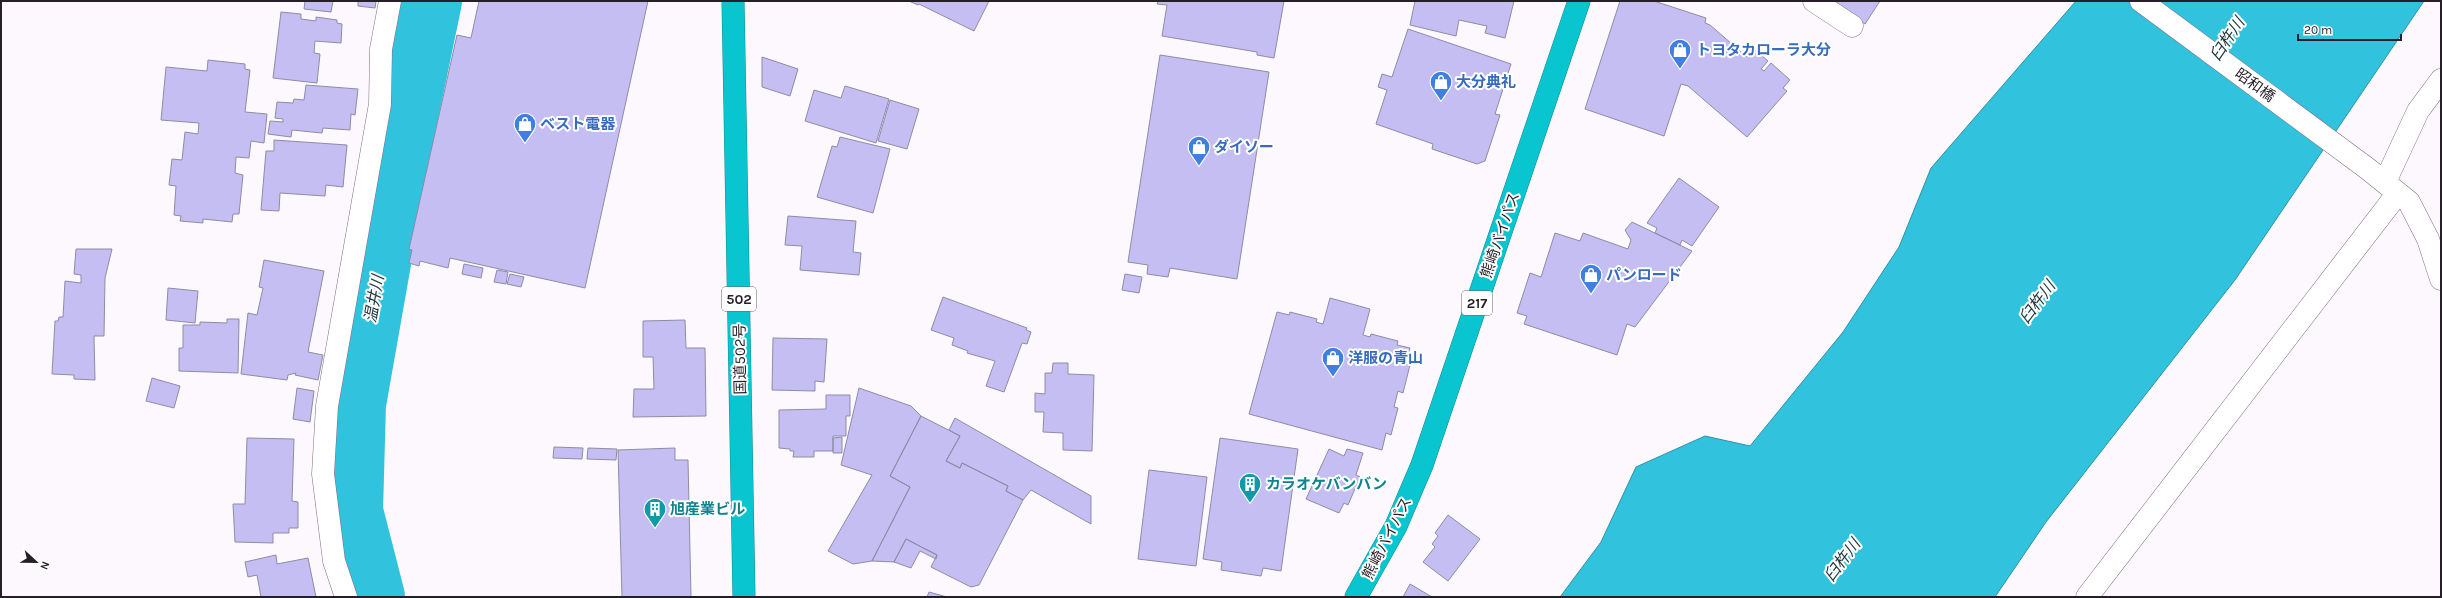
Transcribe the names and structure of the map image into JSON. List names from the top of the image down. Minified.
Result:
{"streets":{"highway":["熊崎バイパス","502","217","国道502号"],"street":["昭和橋"]},"water":["臼杵川","温井川"],"places":{"shop":["トヨタカローラ大分","大分典礼","ベスト電器","ダイソー","パンロード","洋服の青山"],"building":["カラオケバンバン","旭産業ビル"]},"scale_bar":"20 m","north":"right"}
